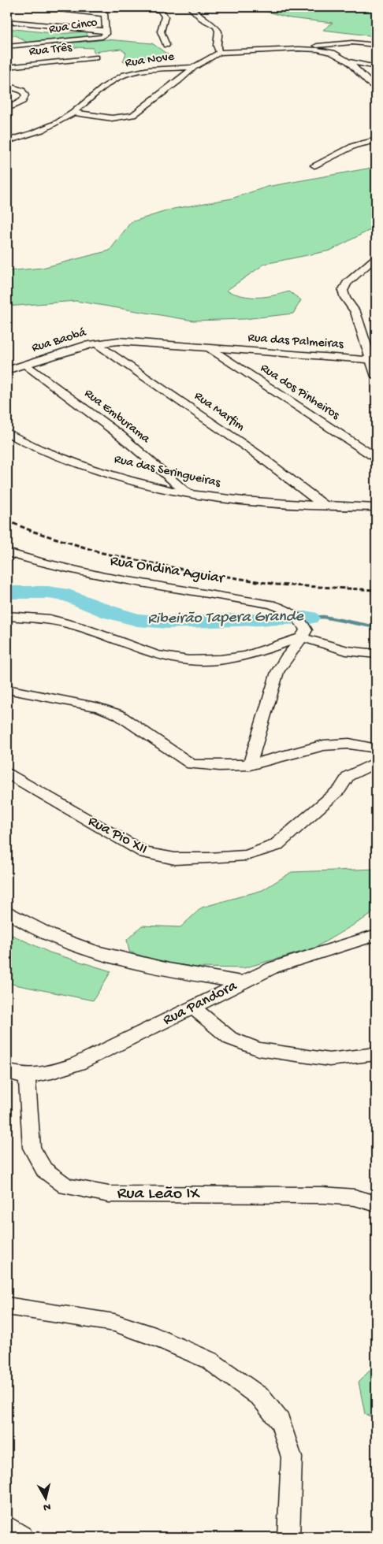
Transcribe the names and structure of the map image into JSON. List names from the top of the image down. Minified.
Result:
{"streets":{"street":["Rua Cinco","Rua Três","Rua Nove","Rua Baobá","Rua das Palmeiras","Rua dos Pinheiros","Rua Marfim","Rua Emburama","Rua das Seringueiras","Rua Ondina Aguiar","Rua Pio XII","Rua Pandora","Rua Leão IX"]},"crossings":[["Rua Baobá","Rua das Palmeiras"],["Rua Baobá","Rua Marfim"],["Rua Baobá","Rua Emburama"],["Rua das Palmeiras","Rua dos Pinheiros"],["Rua das Palmeiras","Rua Marfim"],["Rua Marfim","Rua das Seringueiras"],["Rua Emburama","Rua das Seringueiras"],["Rua Pandora","Rua Leão IX"]],"water":["Ribeirão Tapera Grande"],"north":"bottom"}
